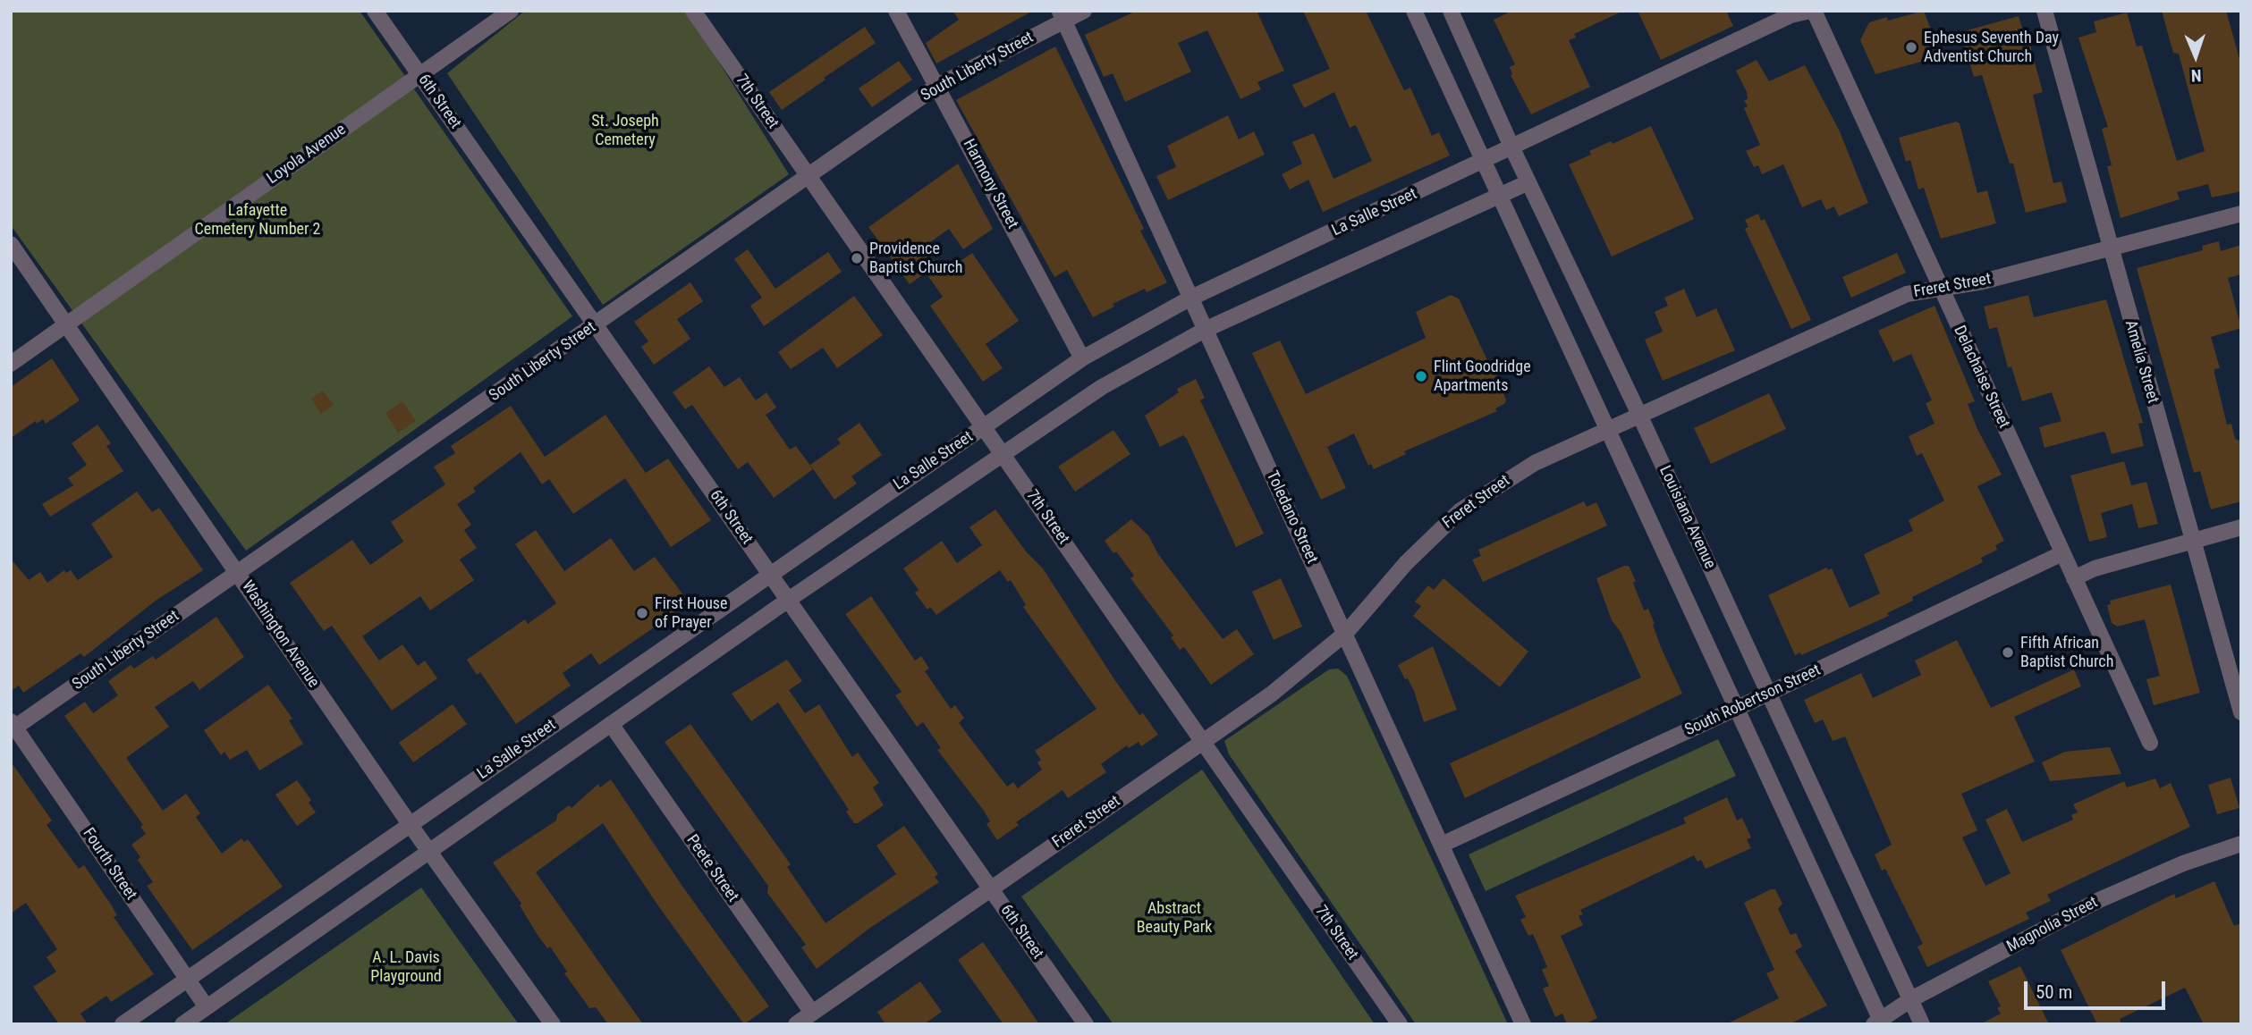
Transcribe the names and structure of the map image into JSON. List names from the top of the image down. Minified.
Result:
{"streets":{"street":["South Liberty Street","6th Street","7th Street","Loyola Avenue","Harmony Street","La Salle Street","Freret Street","Amelia Street","Delachaise Street","Toledano Street","Louisiana Avenue","Washington Avenue","South Robertson Street","Fourth Street","Peete Street","Magnolia Street"]},"crossings":[["South Liberty Street","6th Street"],["South Liberty Street","7th Street"],["South Liberty Street","Harmony Street"],["South Liberty Street","Toledano Street"],["South Liberty Street","Washington Avenue"],["South Liberty Street","Fourth Street"],["6th Street","Loyola Avenue"],["6th Street","La Salle Street"],["6th Street","Freret Street"],["7th Street","La Salle Street"],["7th Street","Freret Street"],["Loyola Avenue","Washington Avenue"],["Harmony Street","La Salle Street"],["La Salle Street","Delachaise Street"],["La Salle Street","Toledano Street"],["La Salle Street","Louisiana Avenue"],["La Salle Street","Washington Avenue"],["La Salle Street","Fourth Street"],["La Salle Street","Peete Street"],["Freret Street","Amelia Street"],["Freret Street","Delachaise Street"],["Freret Street","Toledano Street"],["Freret Street","Louisiana Avenue"],["Freret Street","Peete Street"],["Delachaise Street","South Robertson Street"],["Toledano Street","South Robertson Street"],["Louisiana Avenue","South Robertson Street"],["Louisiana Avenue","Magnolia Street"]],"parks":["St. Joseph Cemetery","Lafayette Cemetery Number 2","Abstract Beauty Park","A. L. Davis Playground"],"places":["Ephesus Seventh Day Adventist Church","Providence Baptist Church","Flint Goodridge Apartments","First House of Prayer","Fifth African Baptist Church"],"scale_bar":"50 m","north":"bottom"}
